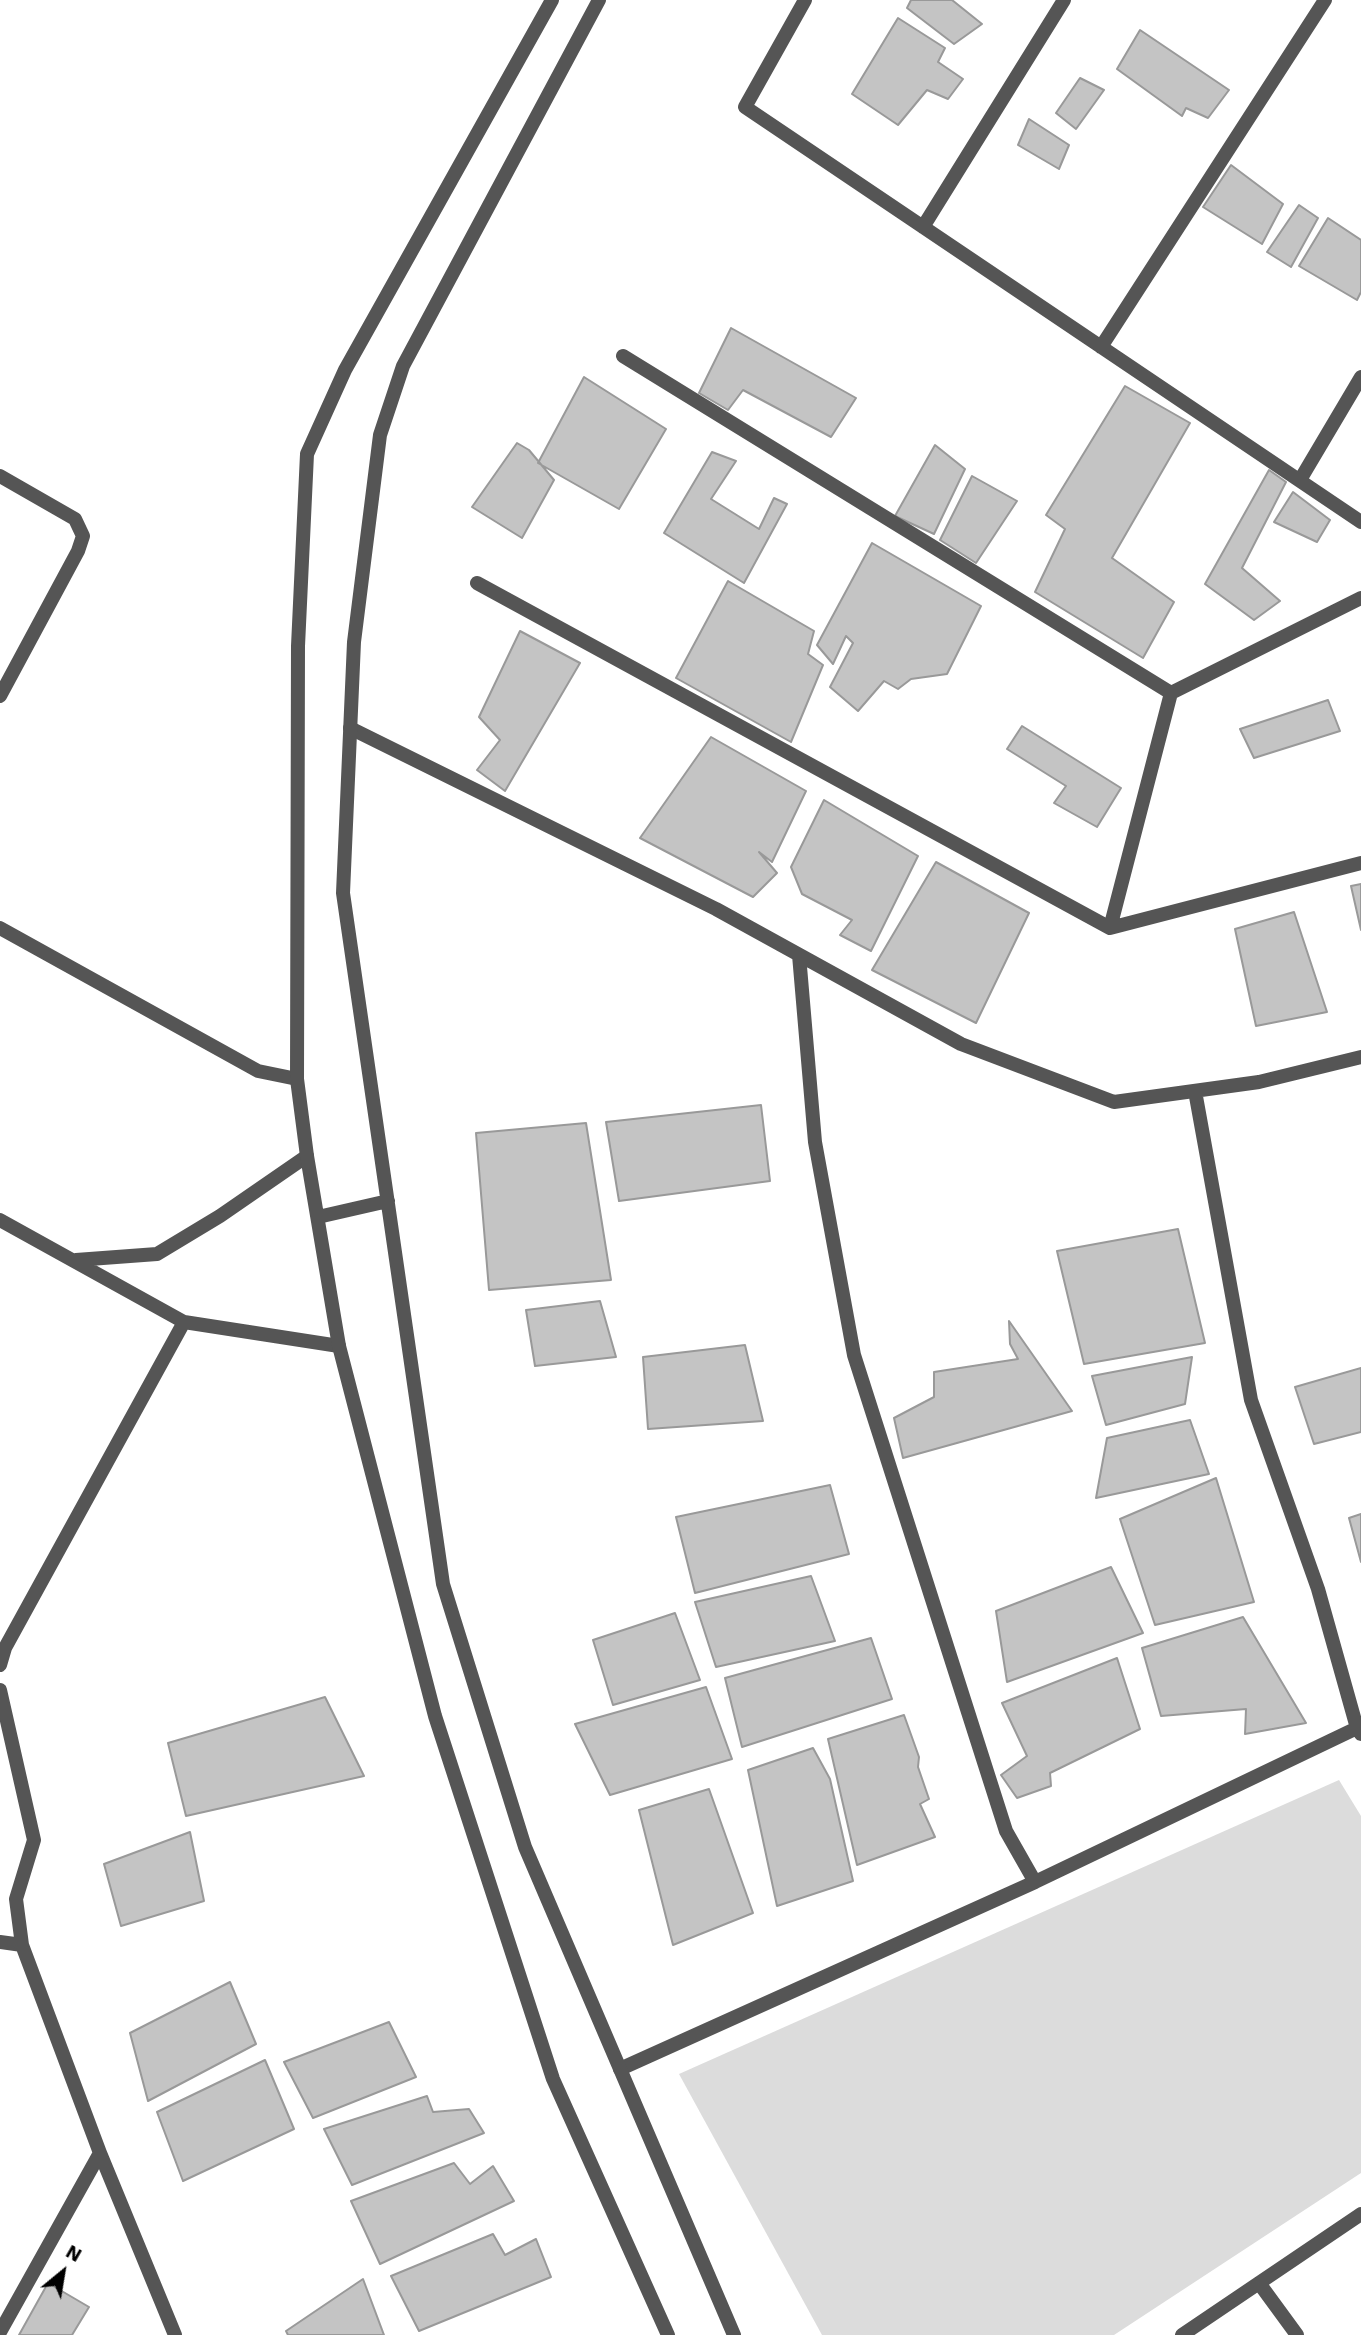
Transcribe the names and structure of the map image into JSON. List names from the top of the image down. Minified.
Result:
{"north":"top right"}
